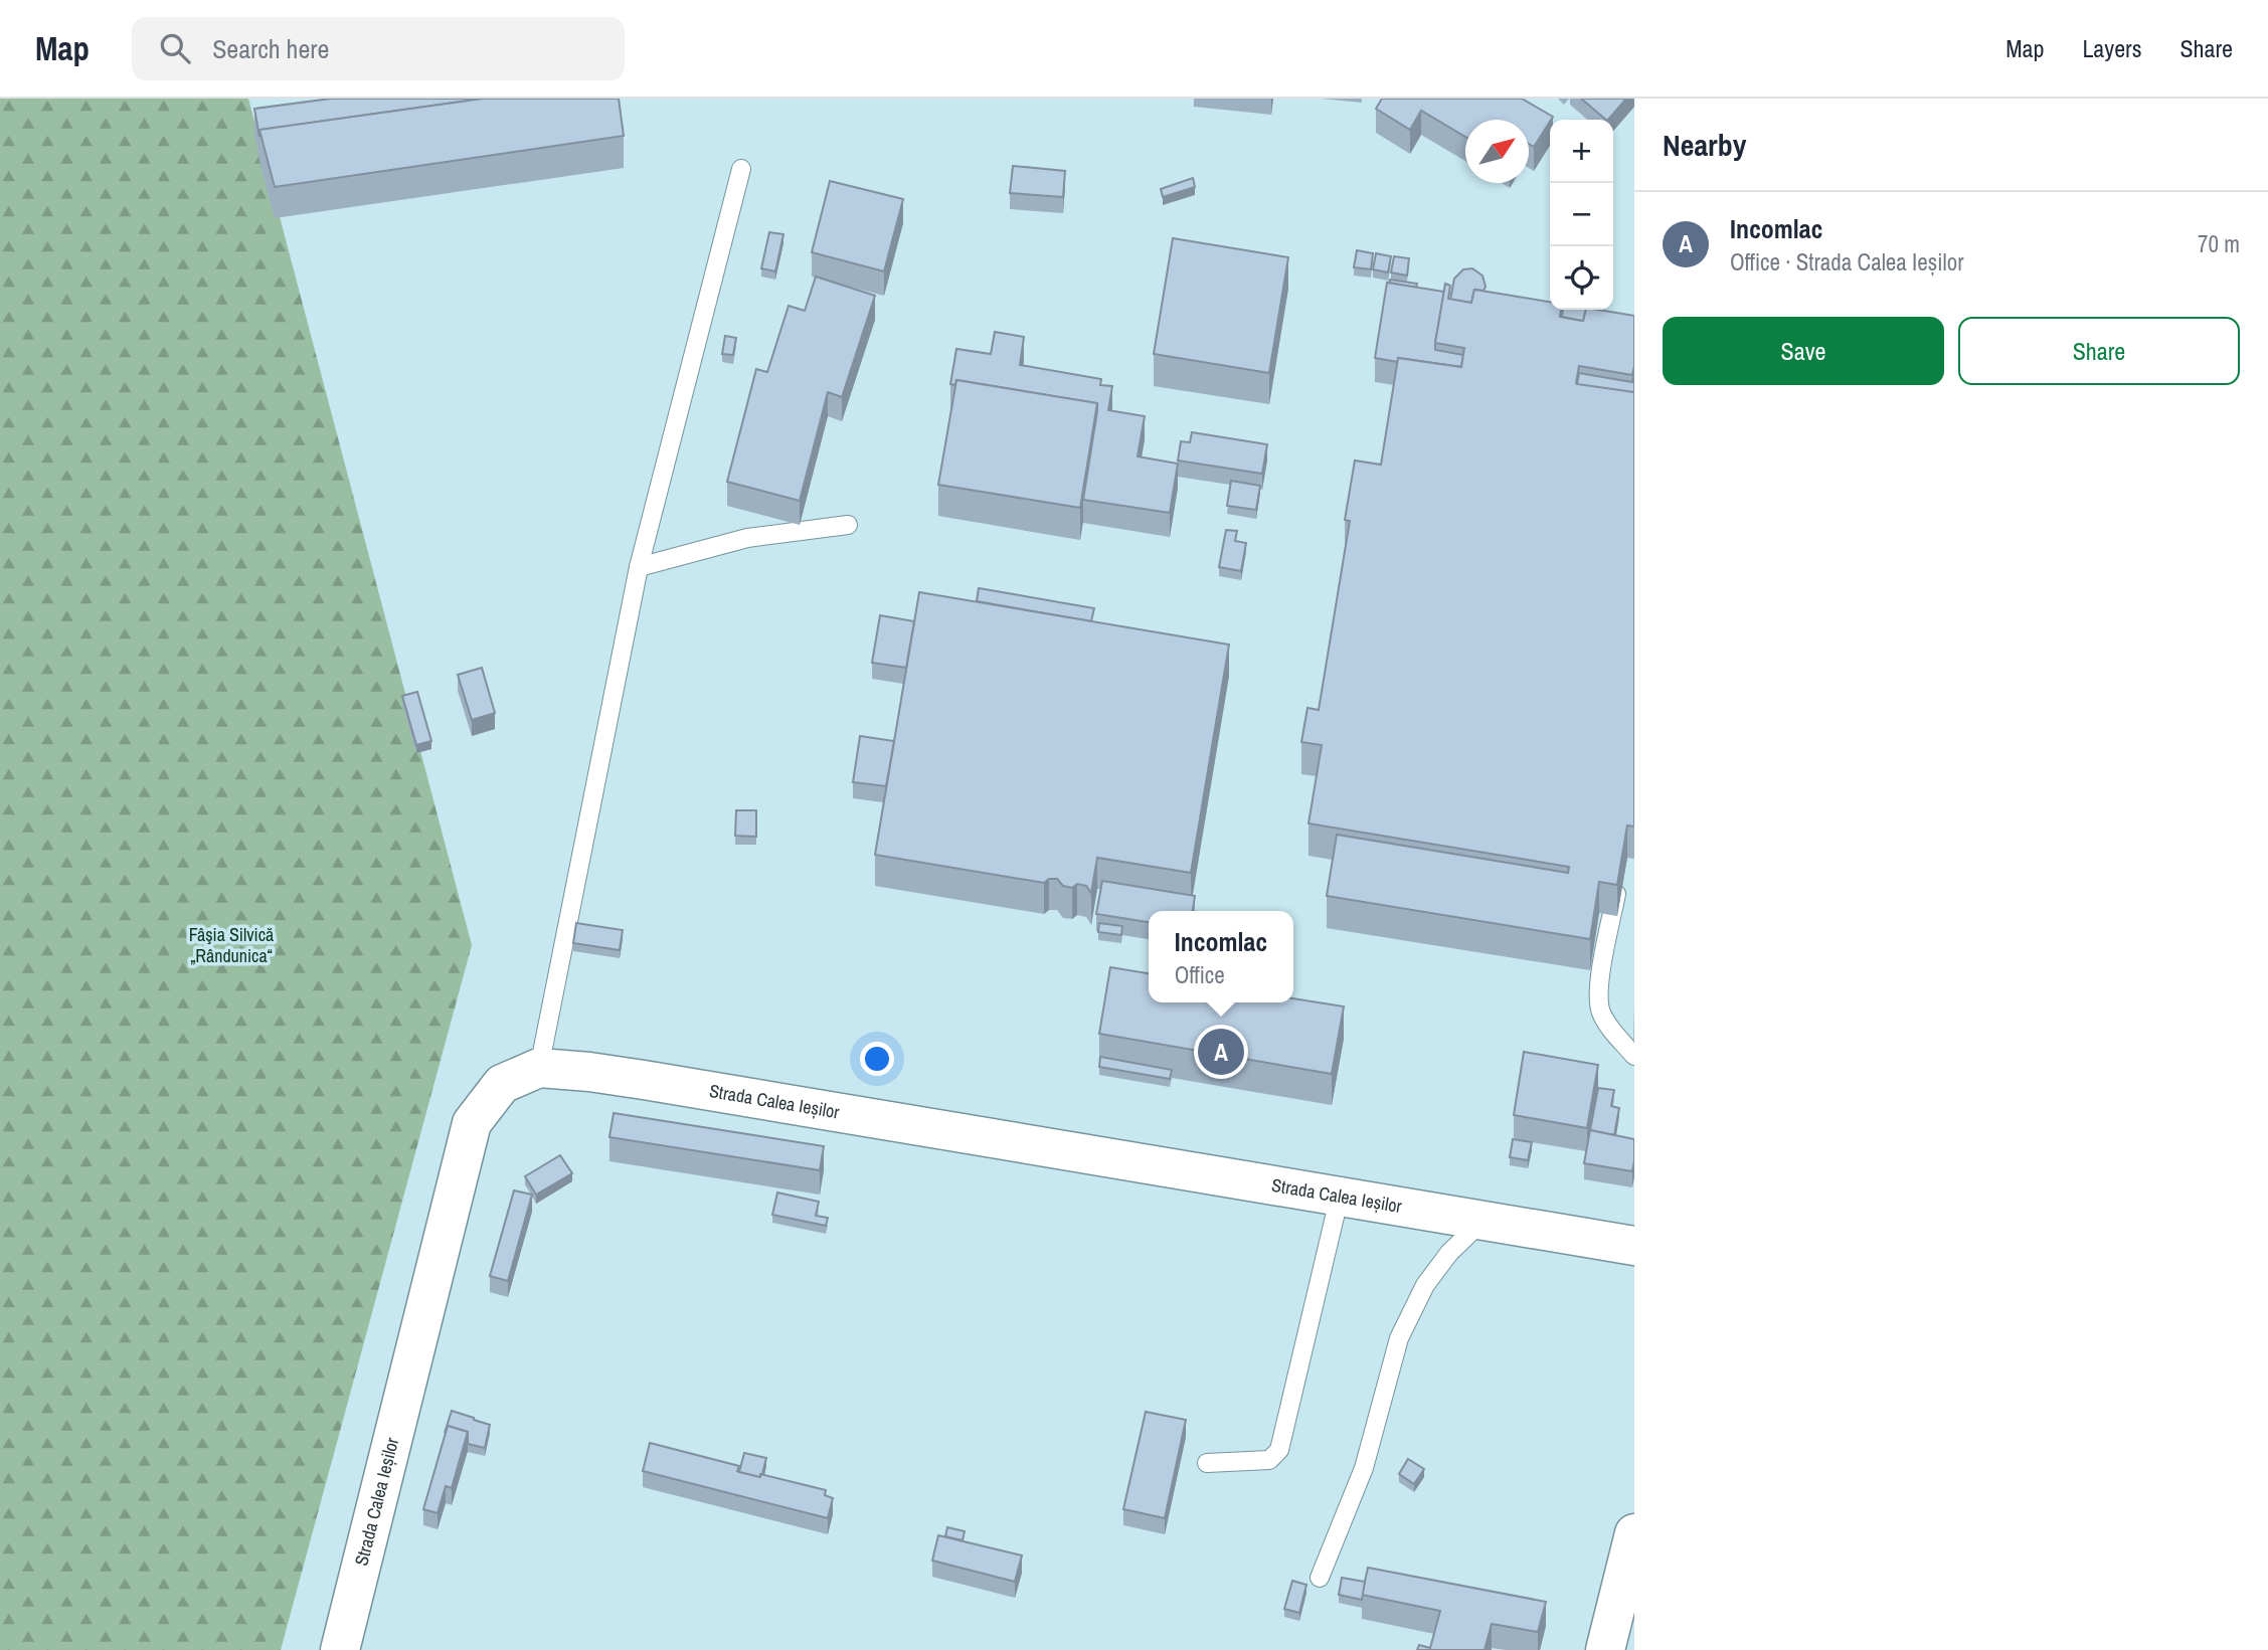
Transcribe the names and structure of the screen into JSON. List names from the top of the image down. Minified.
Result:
{"streets":{"street":["Strada Calea Ieșilor"]},"parks":["Fâşia Silvică „Rândunica“"],"north":"top right","page":{"header":"Map","search":"Search here","nav":["Map","Layers","Share"],"heading":"Nearby","map_buttons":["+","−"],"list":[{"mark":"A","name":"Incomlac","note":"Office · Strada Calea Ieșilor","value":"70 m"}],"buttons":["Save","Share"],"popup":["Incomlac","Office"],"pins":"A"}}
